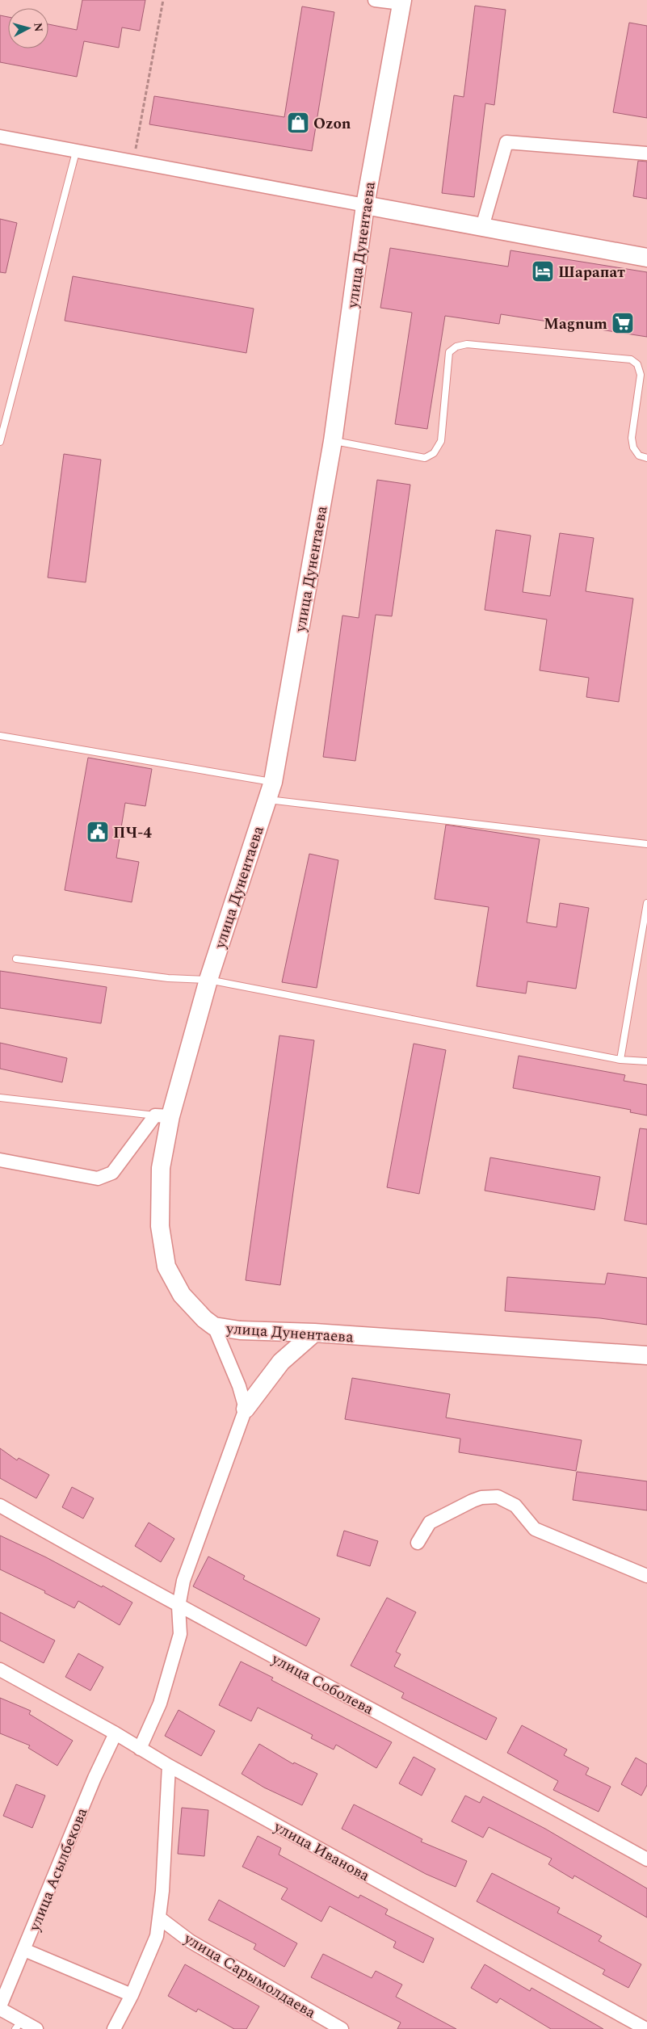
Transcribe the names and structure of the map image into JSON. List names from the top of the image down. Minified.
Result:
{"streets":{"street":["улица Дунентаева","улица Соболева","улица Иванова","улица Асылбекова","улица Сарымолдаева"]},"crossings":[["улица Иванова","улица Асылбекова"]],"places":{"shop":["Ozon"],"hotel":["Шарапат"],"supermarket":["Magnum"],"public building":["ПЧ-4"]},"north":"right"}
